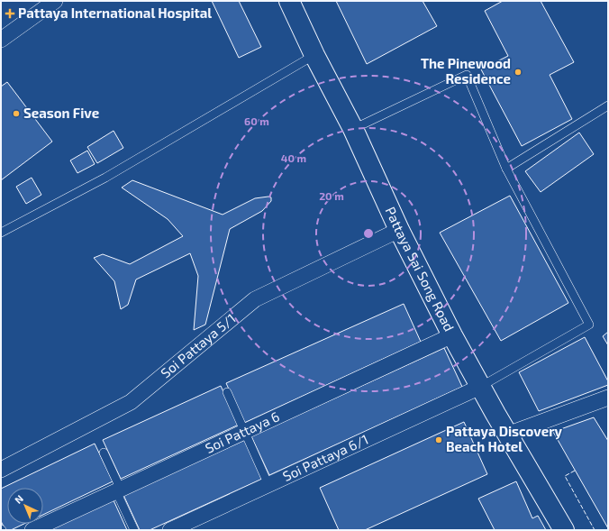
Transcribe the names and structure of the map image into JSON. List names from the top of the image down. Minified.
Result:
{"streets":{"main road":["Pattaya Sai Song Road"],"street":["Soi Pattaya 5/1","Soi Pattaya 6","Soi Pattaya 6/1"]},"crossings":[["Pattaya Sai Song Road","Soi Pattaya 5/1"],["Pattaya Sai Song Road","Soi Pattaya 6"],["Pattaya Sai Song Road","Soi Pattaya 6/1"]],"places":{"health":["Pattaya International Hospital"],"other":["The Pinewood Residence","Season Five","Pattaya Discovery Beach Hotel"]},"north":"top left","rings":["60 m","40 m","20 m"]}
